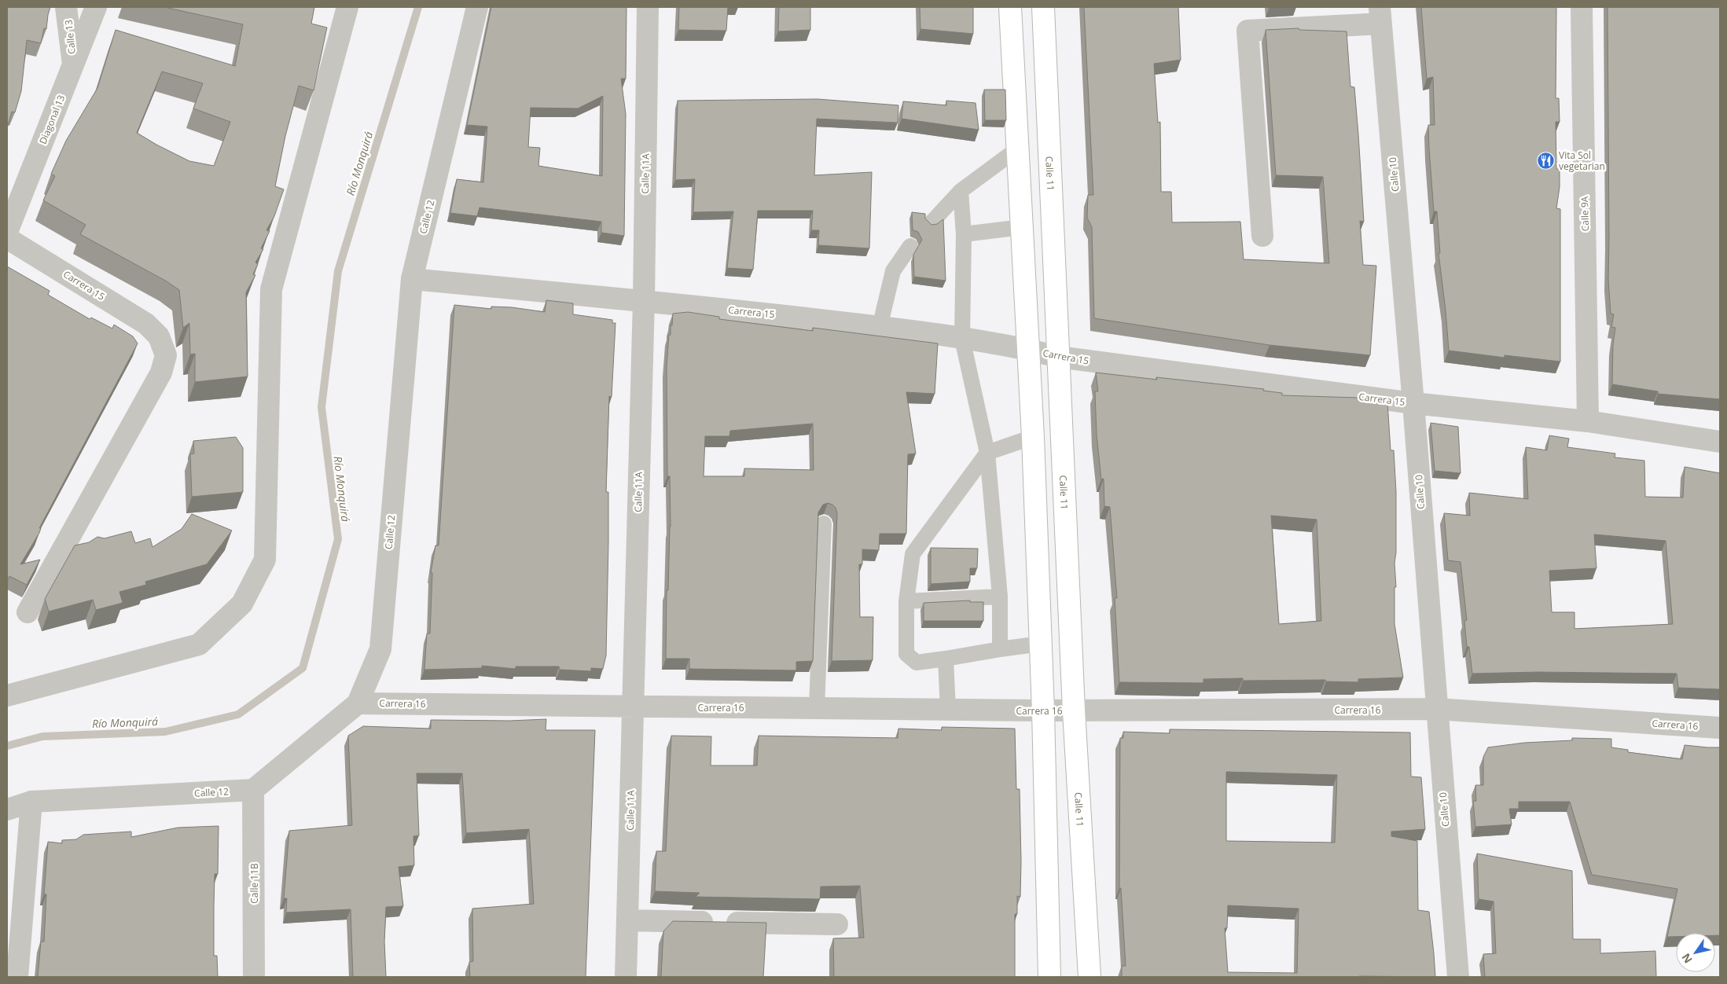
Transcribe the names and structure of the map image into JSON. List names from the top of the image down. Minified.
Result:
{"streets":{"main road":["Calle 11"],"street":["Calle 13","Diagonal 13","Calle 11A","Calle 10","Calle 9A","Calle 12","Carrera 15","Carrera 16","Calle 11B"]},"crossings":[["Calle 13","Diagonal 13"],["Calle 11A","Carrera 15"],["Calle 11A","Carrera 16"],["Calle 11","Carrera 15"],["Calle 11","Carrera 16"],["Calle 10","Carrera 15"],["Calle 10","Carrera 16"],["Calle 9A","Carrera 15"],["Calle 12","Carrera 15"],["Calle 12","Carrera 16"],["Calle 12","Calle 11B"]],"water":["Río Monquirá"],"places":{"restaurant":["Vita Sol vegetarian"]},"north":"bottom left"}
